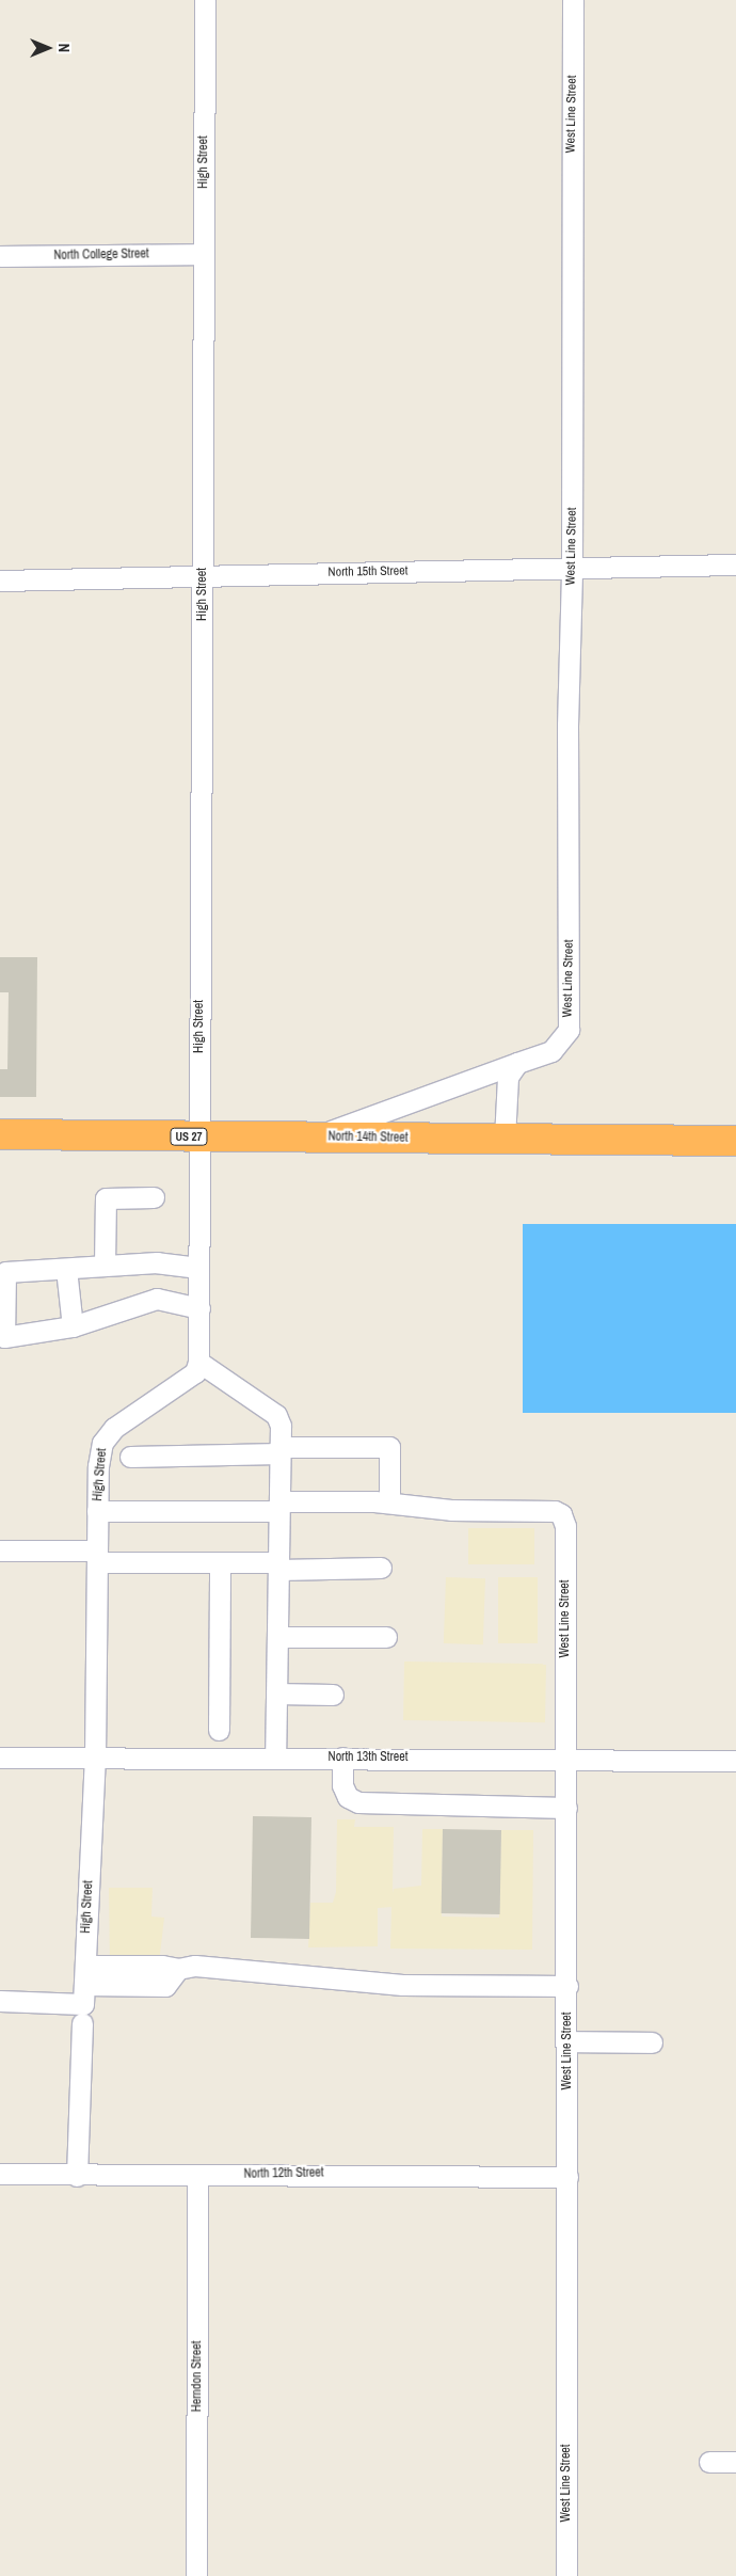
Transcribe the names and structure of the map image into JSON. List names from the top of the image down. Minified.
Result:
{"streets":{"highway":["US 27","North 14th Street"],"street":["West Line Street","High Street","North College Street","North 15th Street","North 13th Street","North 12th Street","Herndon Street"]},"crossings":[["West Line Street","North 15th Street"],["West Line Street","North 14th Street"],["West Line Street","North 13th Street"],["West Line Street","North 12th Street"],["High Street","North College Street"],["High Street","North 15th Street"],["High Street","North 14th Street"],["High Street","North 13th Street"],["High Street","North 12th Street"],["North 12th Street","Herndon Street"]],"north":"right"}
